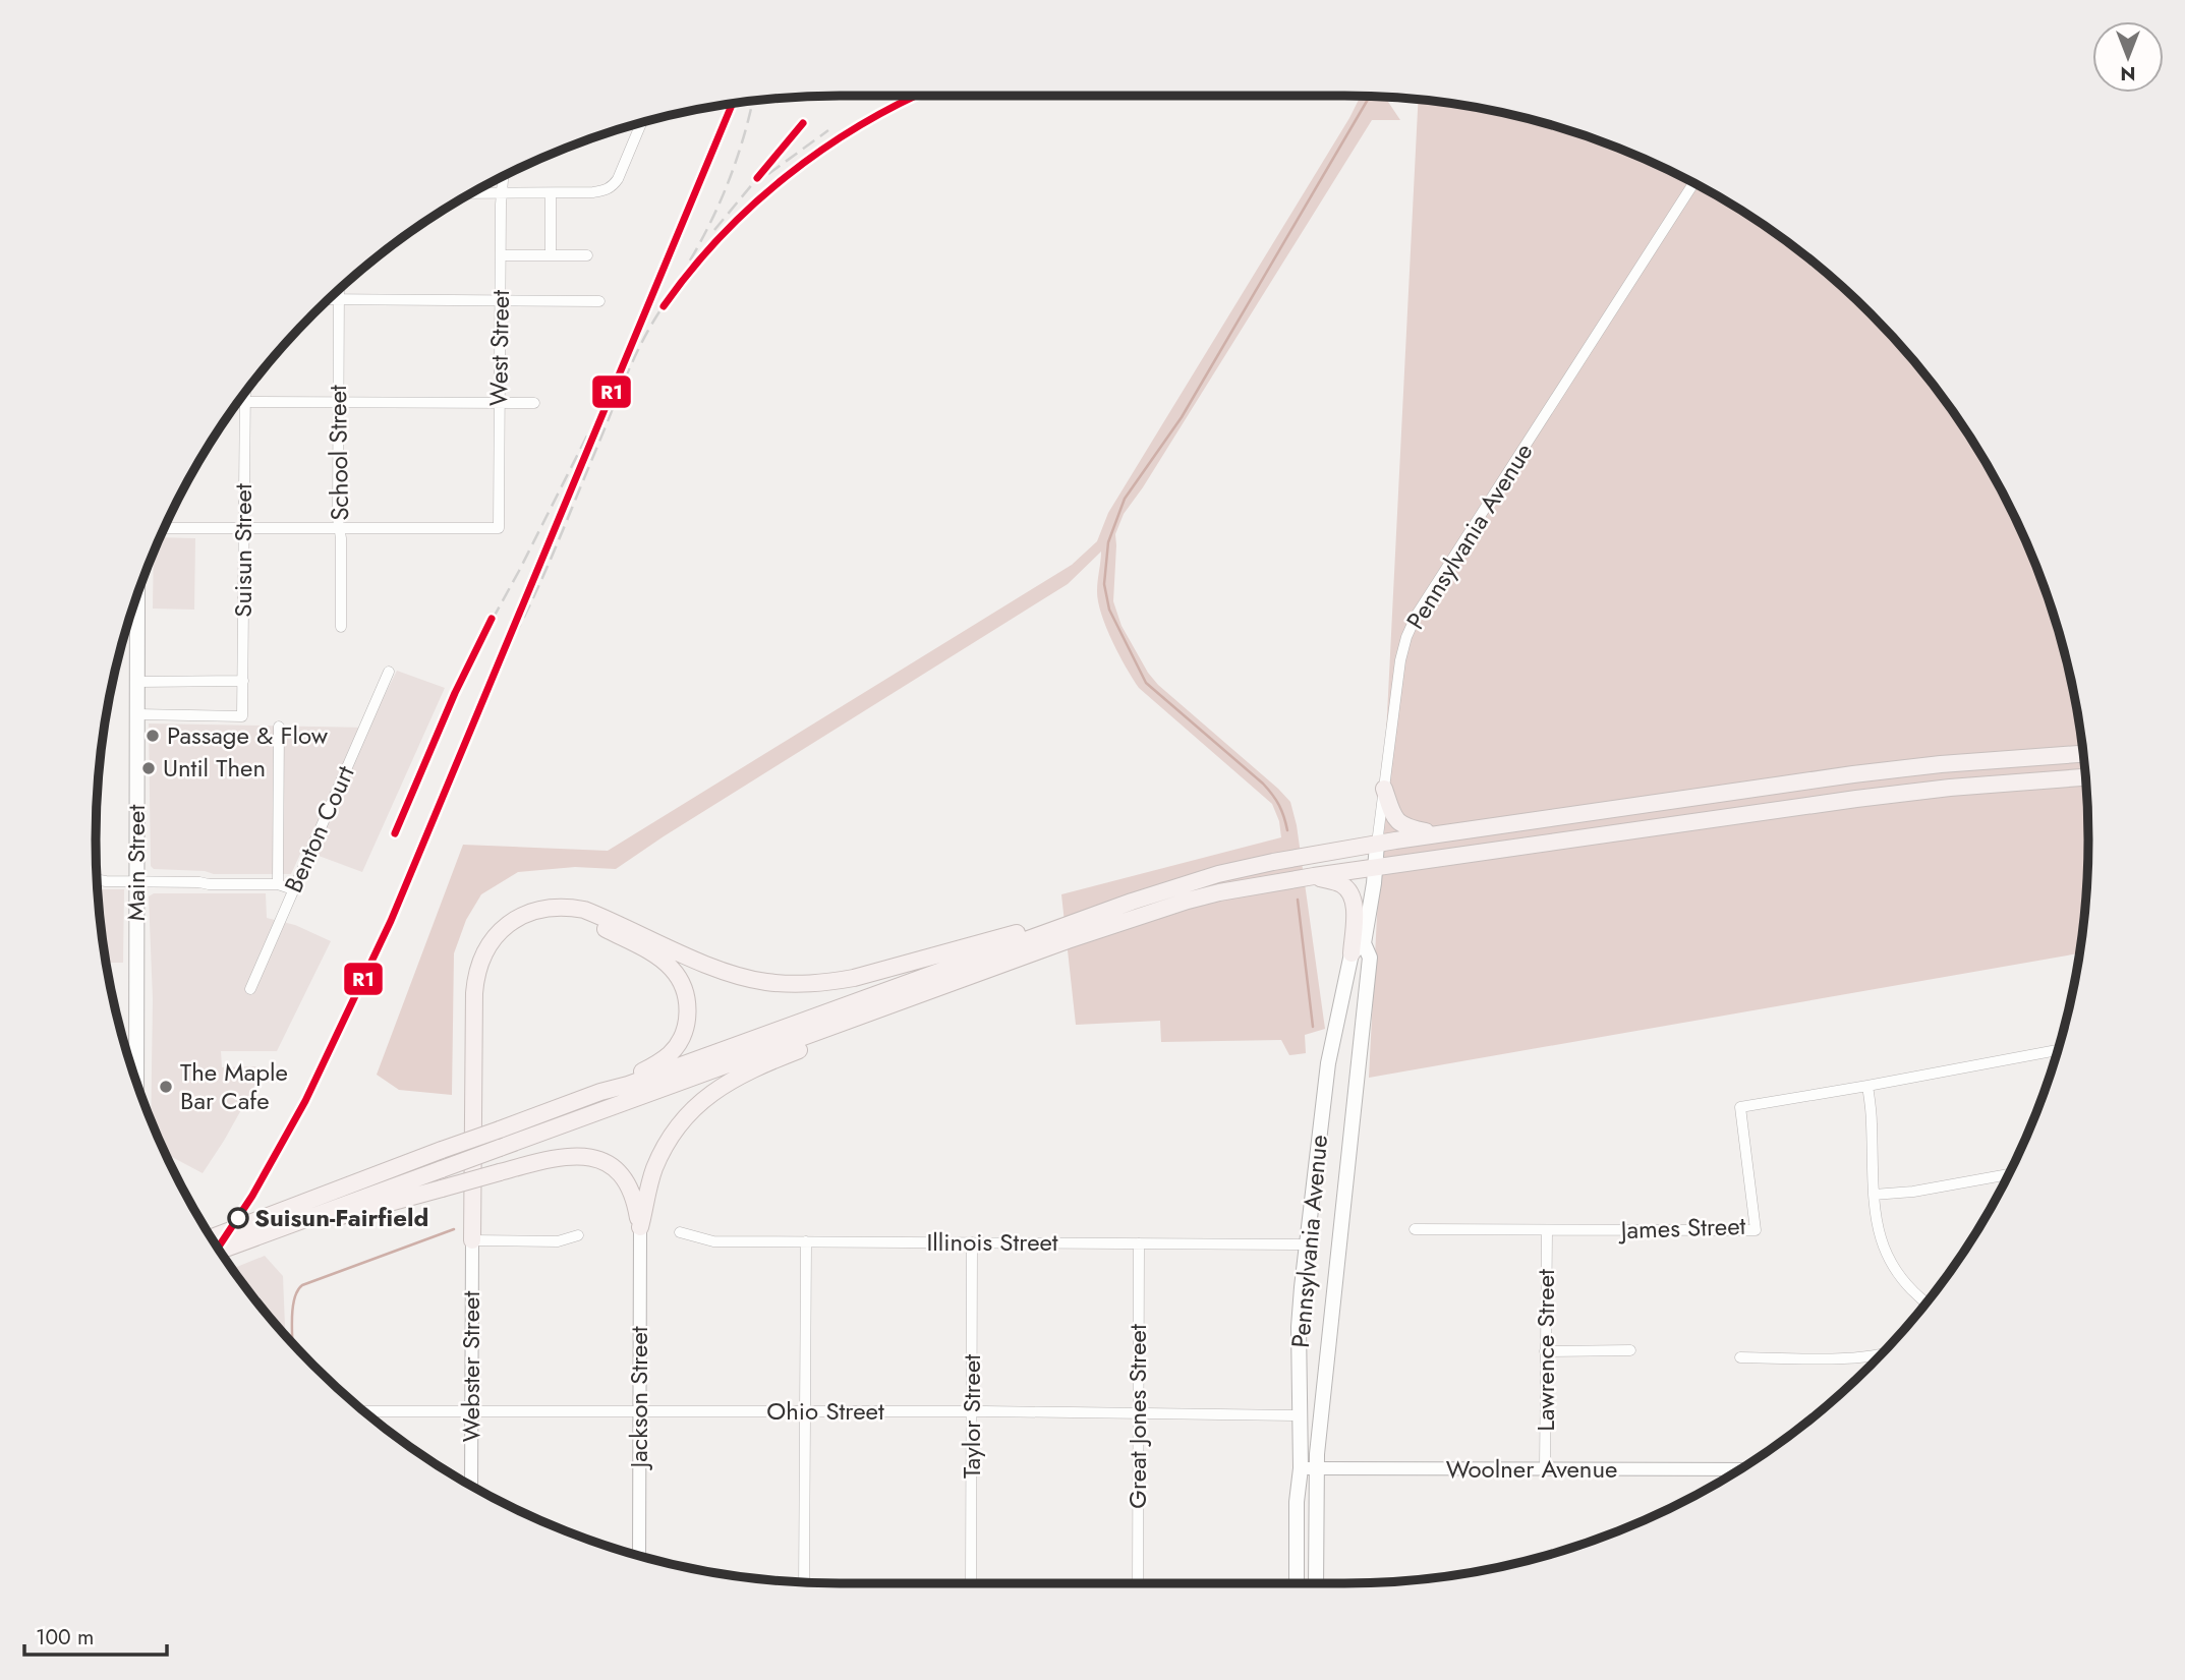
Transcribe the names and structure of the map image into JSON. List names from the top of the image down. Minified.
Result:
{"streets":{"main road":["Pennsylvania Avenue","Main Street"],"street":["West Street","School Street","Suisun Street","Benton Court","James Street","Illinois Street","Lawrence Street","Webster Street","Jackson Street","Ohio Street","Taylor Street","Great Jones Street","Woolner Avenue"]},"crossings":[["West Street","School Street"],["Pennsylvania Avenue","Illinois Street"],["Pennsylvania Avenue","Ohio Street"],["Pennsylvania Avenue","Woolner Avenue"],["Suisun Street","Main Street"],["James Street","Lawrence Street"],["Illinois Street","Taylor Street"],["Illinois Street","Great Jones Street"],["Lawrence Street","Woolner Avenue"],["Webster Street","Ohio Street"],["Jackson Street","Ohio Street"],["Ohio Street","Taylor Street"],["Ohio Street","Great Jones Street"]],"places":["Passage & Flow","Until Then","The Maple Bar Cafe","Suisun-Fairfield"],"lines":["transit line R1"],"scale_bar":"100 m","north":"bottom"}
